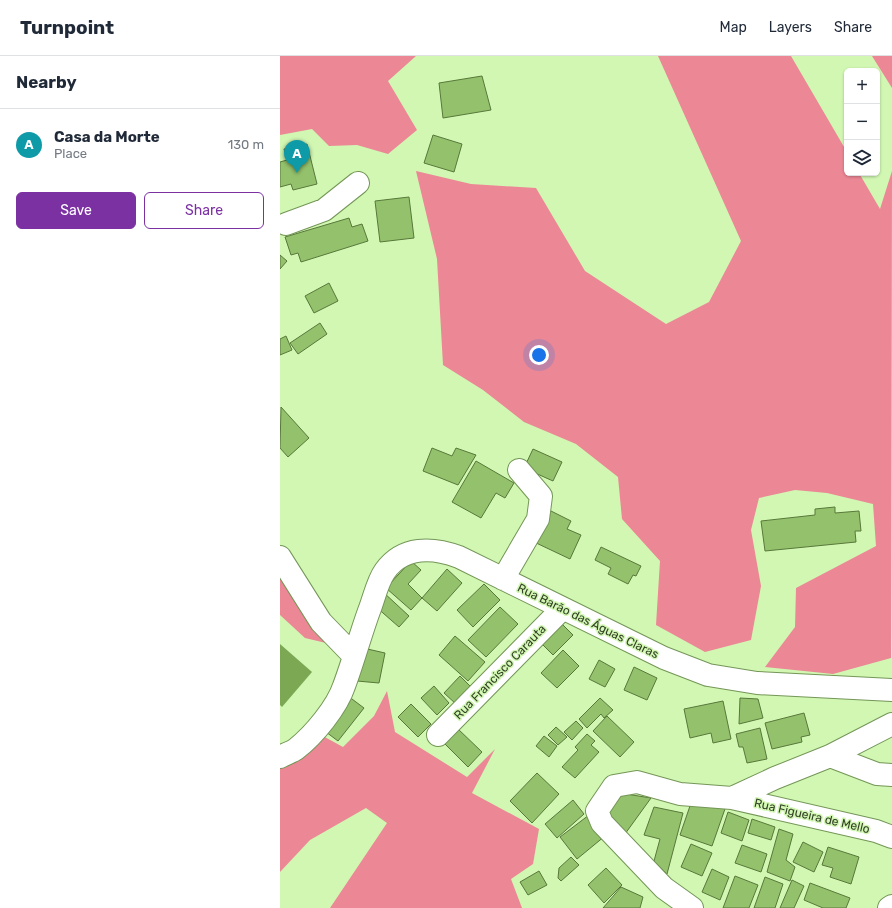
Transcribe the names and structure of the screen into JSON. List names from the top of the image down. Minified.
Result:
{"streets":{"street":["Rua Barão das Águas Claras","Rua Francisco Carauta","Rua Figueira de Mello"]},"crossings":[["Rua Barão das Águas Claras","Rua Francisco Carauta"]],"page":{"header":"Turnpoint","nav":["Map","Layers","Share"],"heading":"Nearby","map_buttons":["+","−"],"list":[{"mark":"A","name":"Casa da Morte","note":"Place","value":"130 m"}],"pins":"A","buttons":["Save","Share"]}}
